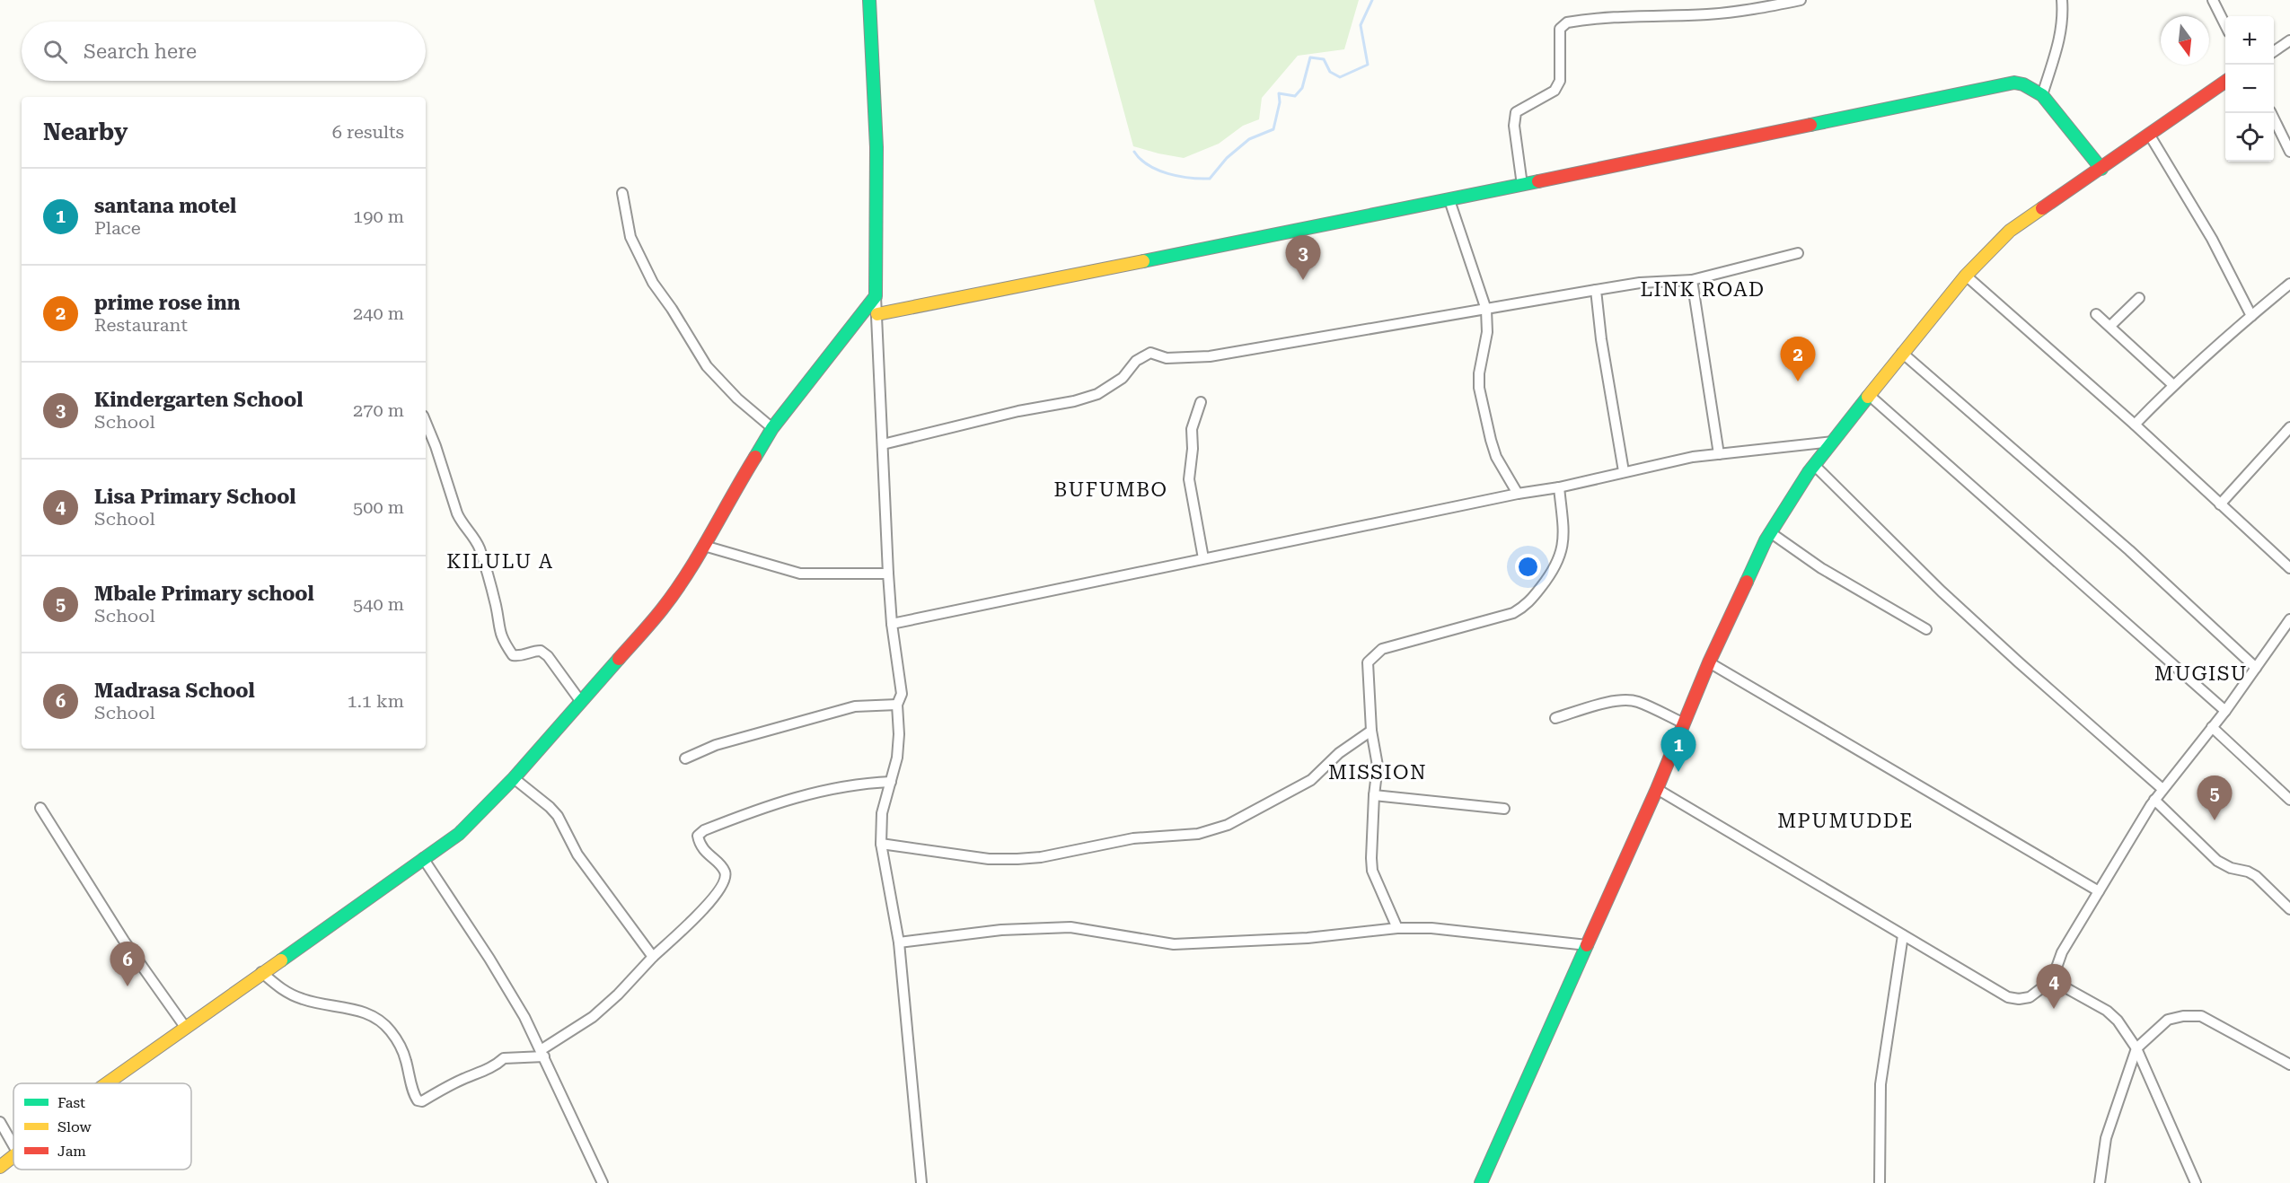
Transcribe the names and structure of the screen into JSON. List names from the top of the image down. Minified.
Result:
{"districts":["LINK ROAD","BUFUMBO","KILULU A","MUGISU","MISSION","MPUMUDDE"],"legend":["Fast","Slow","Jam"],"north":"bottom","page":{"map_buttons":["+","−"],"search":"Search here","heading":["Nearby","6 results"],"list":[{"mark":"1","name":"santana motel","note":"Place","value":"190 m"},{"mark":"2","name":"prime rose inn","note":"Restaurant","value":"240 m"},{"mark":"3","name":"Kindergarten School","note":"School","value":"270 m"},{"mark":"4","name":"Lisa Primary School","note":"School","value":"500 m"},{"mark":"5","name":"Mbale Primary school","note":"School","value":"540 m"},{"mark":"6","name":"Madrasa School","note":"School","value":"1.1 km"}],"pins":["3","2","1","5","6","4"]}}
